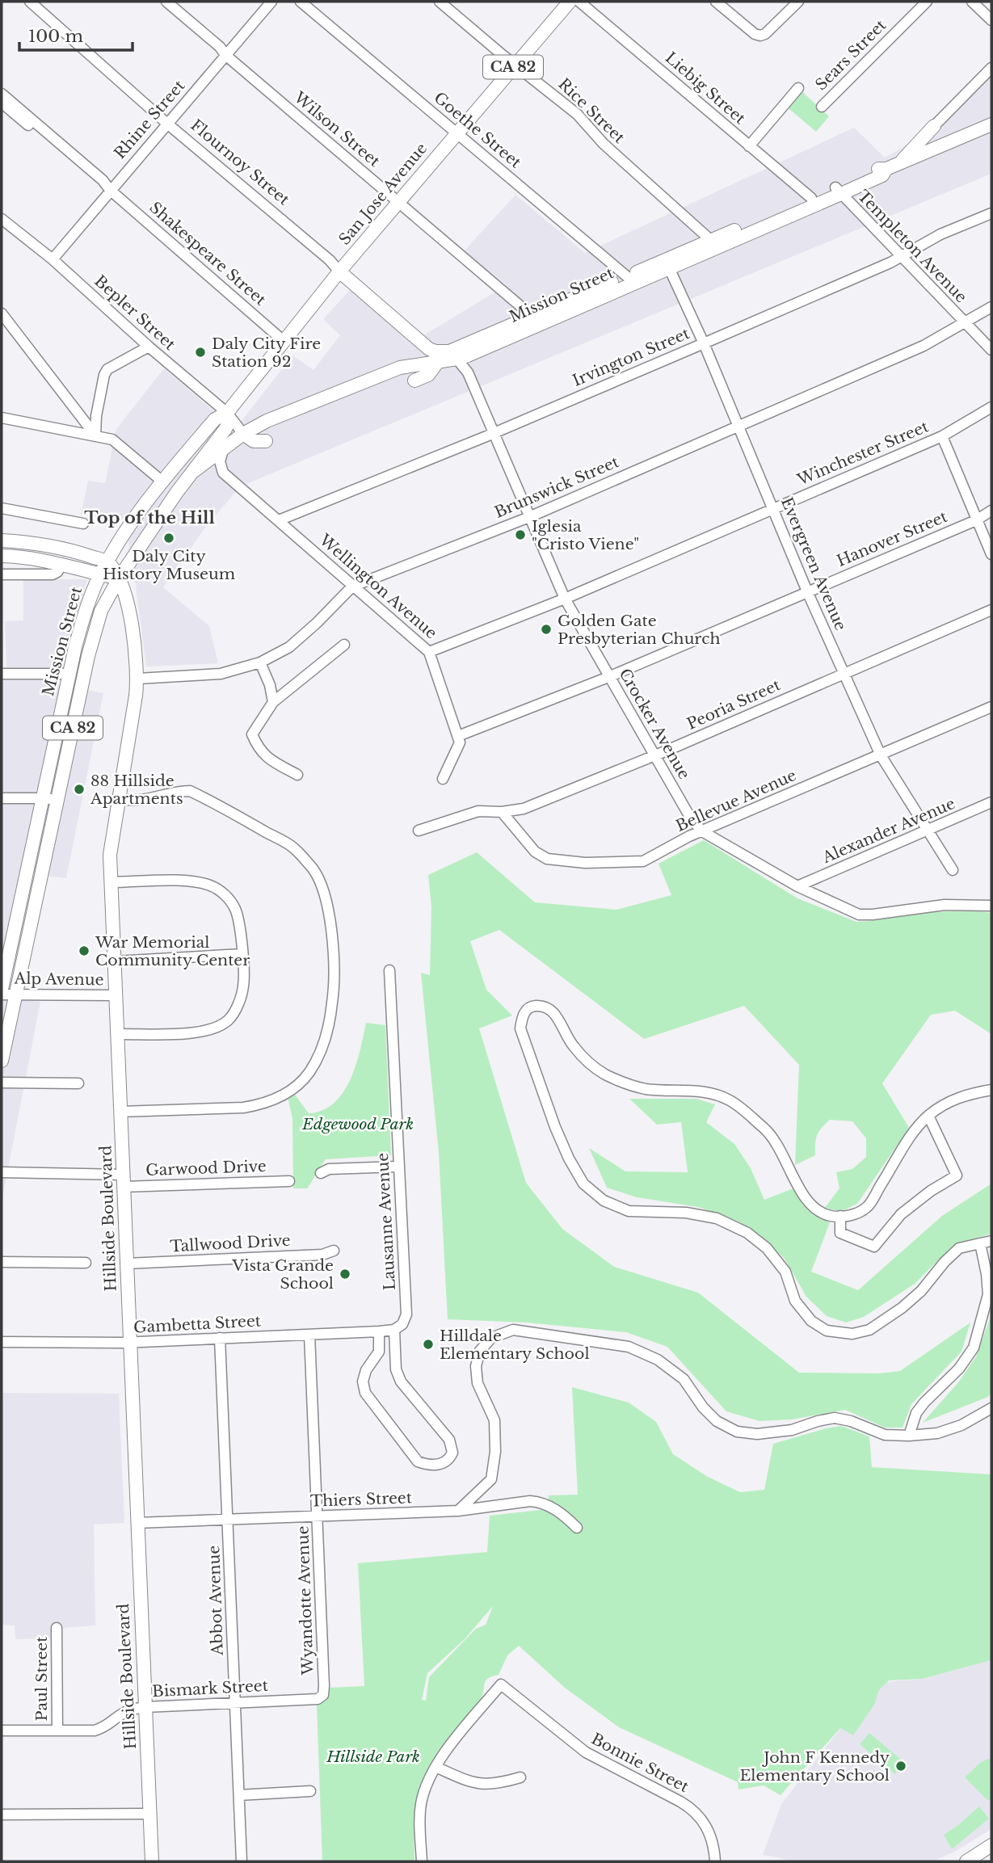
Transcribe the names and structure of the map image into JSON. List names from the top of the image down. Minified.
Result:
{"streets":{"main road":["CA 82","Flournoy Street","San Jose Avenue","Mission Street","Hillside Boulevard"],"street":["Sears Street","Liebig Street","Rice Street","Rhine Street","Wilson Street","Goethe Street","Templeton Avenue","Shakespeare Street","Bepler Street","Irvington Street","Winchester Street","Brunswick Street","Hanover Street","Evergreen Avenue","Wellington Avenue","Peoria Street","Crocker Avenue","Bellevue Avenue","Alexander Avenue","Alp Avenue","Garwood Drive","Lausanne Avenue","Tallwood Drive","Gambetta Street","Thiers Street","Abbot Avenue","Wyandotte Avenue","Paul Street","Bismark Street","Bonnie Street"]},"crossings":[["Liebig Street","Mission Street"],["Rice Street","San Jose Avenue"],["Rice Street","Mission Street"],["Rhine Street","Wilson Street"],["Rhine Street","Flournoy Street"],["Rhine Street","Shakespeare Street"],["Rhine Street","Bepler Street"],["Wilson Street","San Jose Avenue"],["Wilson Street","Mission Street"],["Goethe Street","San Jose Avenue"],["Goethe Street","Mission Street"],["Flournoy Street","San Jose Avenue"],["San Jose Avenue","Shakespeare Street"],["San Jose Avenue","Mission Street"],["San Jose Avenue","Bepler Street"],["Templeton Avenue","Mission Street"],["Templeton Avenue","Irvington Street"],["Templeton Avenue","Brunswick Street"],["Mission Street","Bepler Street"],["Mission Street","Evergreen Avenue"],["Mission Street","Wellington Avenue"],["Mission Street","Crocker Avenue"],["Mission Street","Alp Avenue"],["Mission Street","Hillside Boulevard"],["Irvington Street","Evergreen Avenue"],["Irvington Street","Wellington Avenue"],["Irvington Street","Crocker Avenue"],["Winchester Street","Evergreen Avenue"],["Winchester Street","Wellington Avenue"],["Winchester Street","Crocker Avenue"],["Brunswick Street","Evergreen Avenue"],["Brunswick Street","Wellington Avenue"],["Brunswick Street","Crocker Avenue"],["Brunswick Street","Hillside Boulevard"],["Hanover Street","Evergreen Avenue"],["Hanover Street","Wellington Avenue"],["Hanover Street","Crocker Avenue"],["Evergreen Avenue","Peoria Street"],["Evergreen Avenue","Bellevue Avenue"],["Evergreen Avenue","Alexander Avenue"],["Peoria Street","Crocker Avenue"],["Peoria Street","Bellevue Avenue"],["Crocker Avenue","Bellevue Avenue"],["Crocker Avenue","Alexander Avenue"],["Alp Avenue","Hillside Boulevard"],["Garwood Drive","Hillside Boulevard"],["Hillside Boulevard","Tallwood Drive"],["Hillside Boulevard","Gambetta Street"],["Hillside Boulevard","Thiers Street"],["Hillside Boulevard","Bismark Street"],["Lausanne Avenue","Gambetta Street"],["Gambetta Street","Abbot Avenue"],["Gambetta Street","Wyandotte Avenue"],["Thiers Street","Abbot Avenue"],["Thiers Street","Wyandotte Avenue"],["Abbot Avenue","Bismark Street"],["Wyandotte Avenue","Bismark Street"],["Paul Street","Bismark Street"]],"districts":["Top of the Hill"],"parks":["Edgewood Park","Hillside Park"],"places":["Daly City Fire Station 92","Iglesia \"Cristo Viene\"","Daly City History Museum","Golden Gate Presbyterian Church","88 Hillside Apartments","War Memorial Community Center","Vista Grande School","Hilldale Elementary School","John F Kennedy Elementary School"],"scale_bar":"100 m"}
